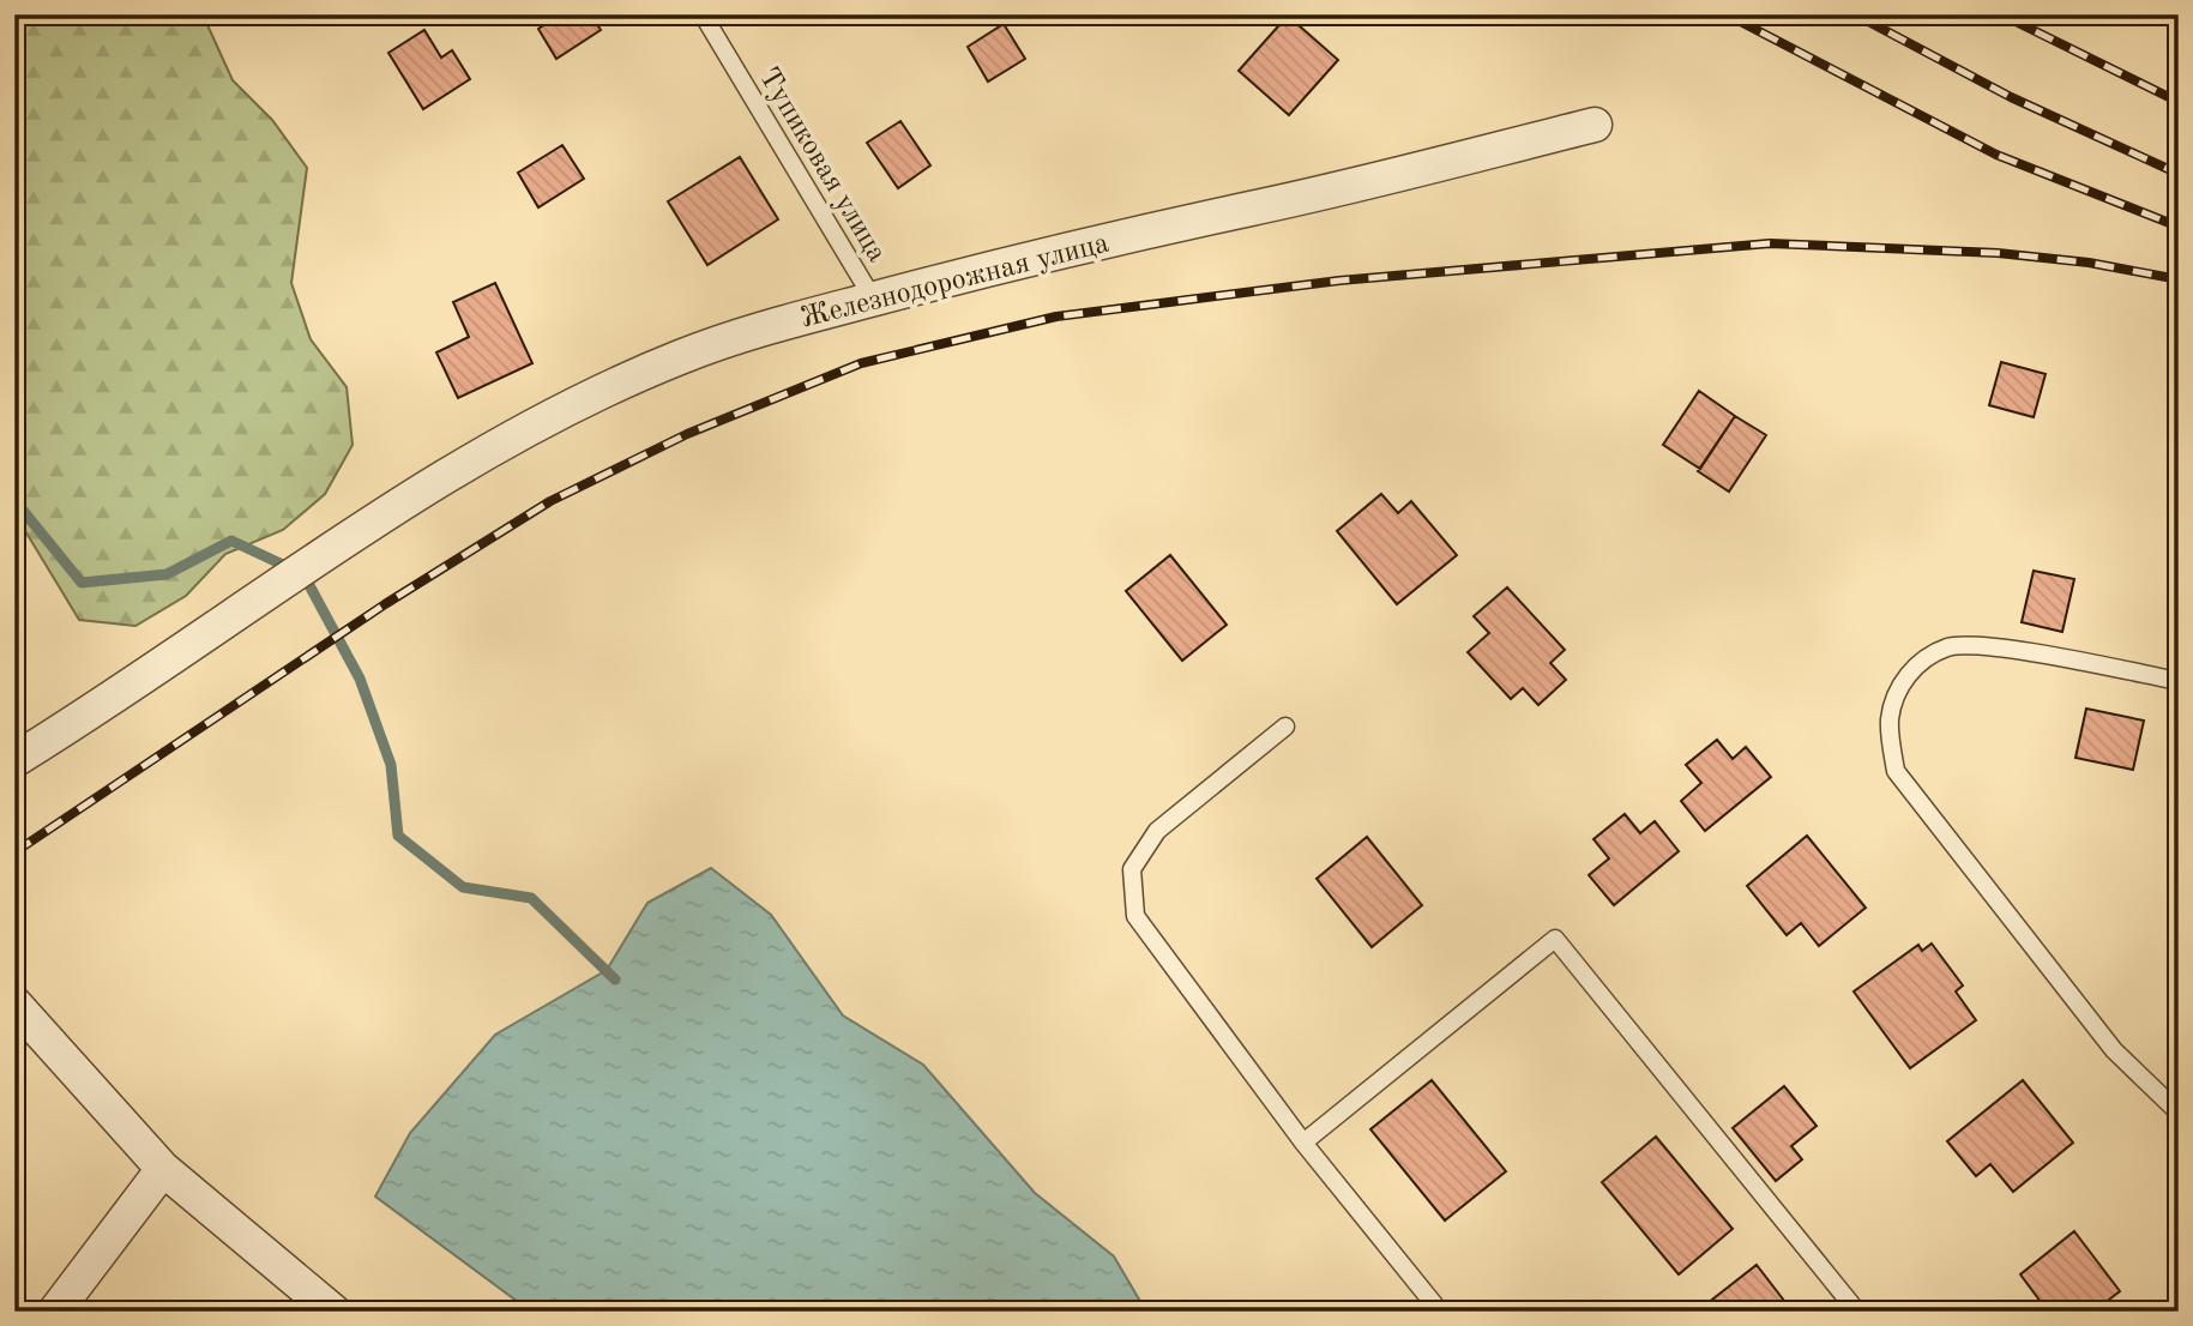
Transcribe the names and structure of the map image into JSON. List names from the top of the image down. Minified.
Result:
{"streets":{"street":["Железнодорожная улица"],"lane":["Тупиковая улица"]},"crossings":[["Тупиковая улица","Железнодорожная улица"]]}
